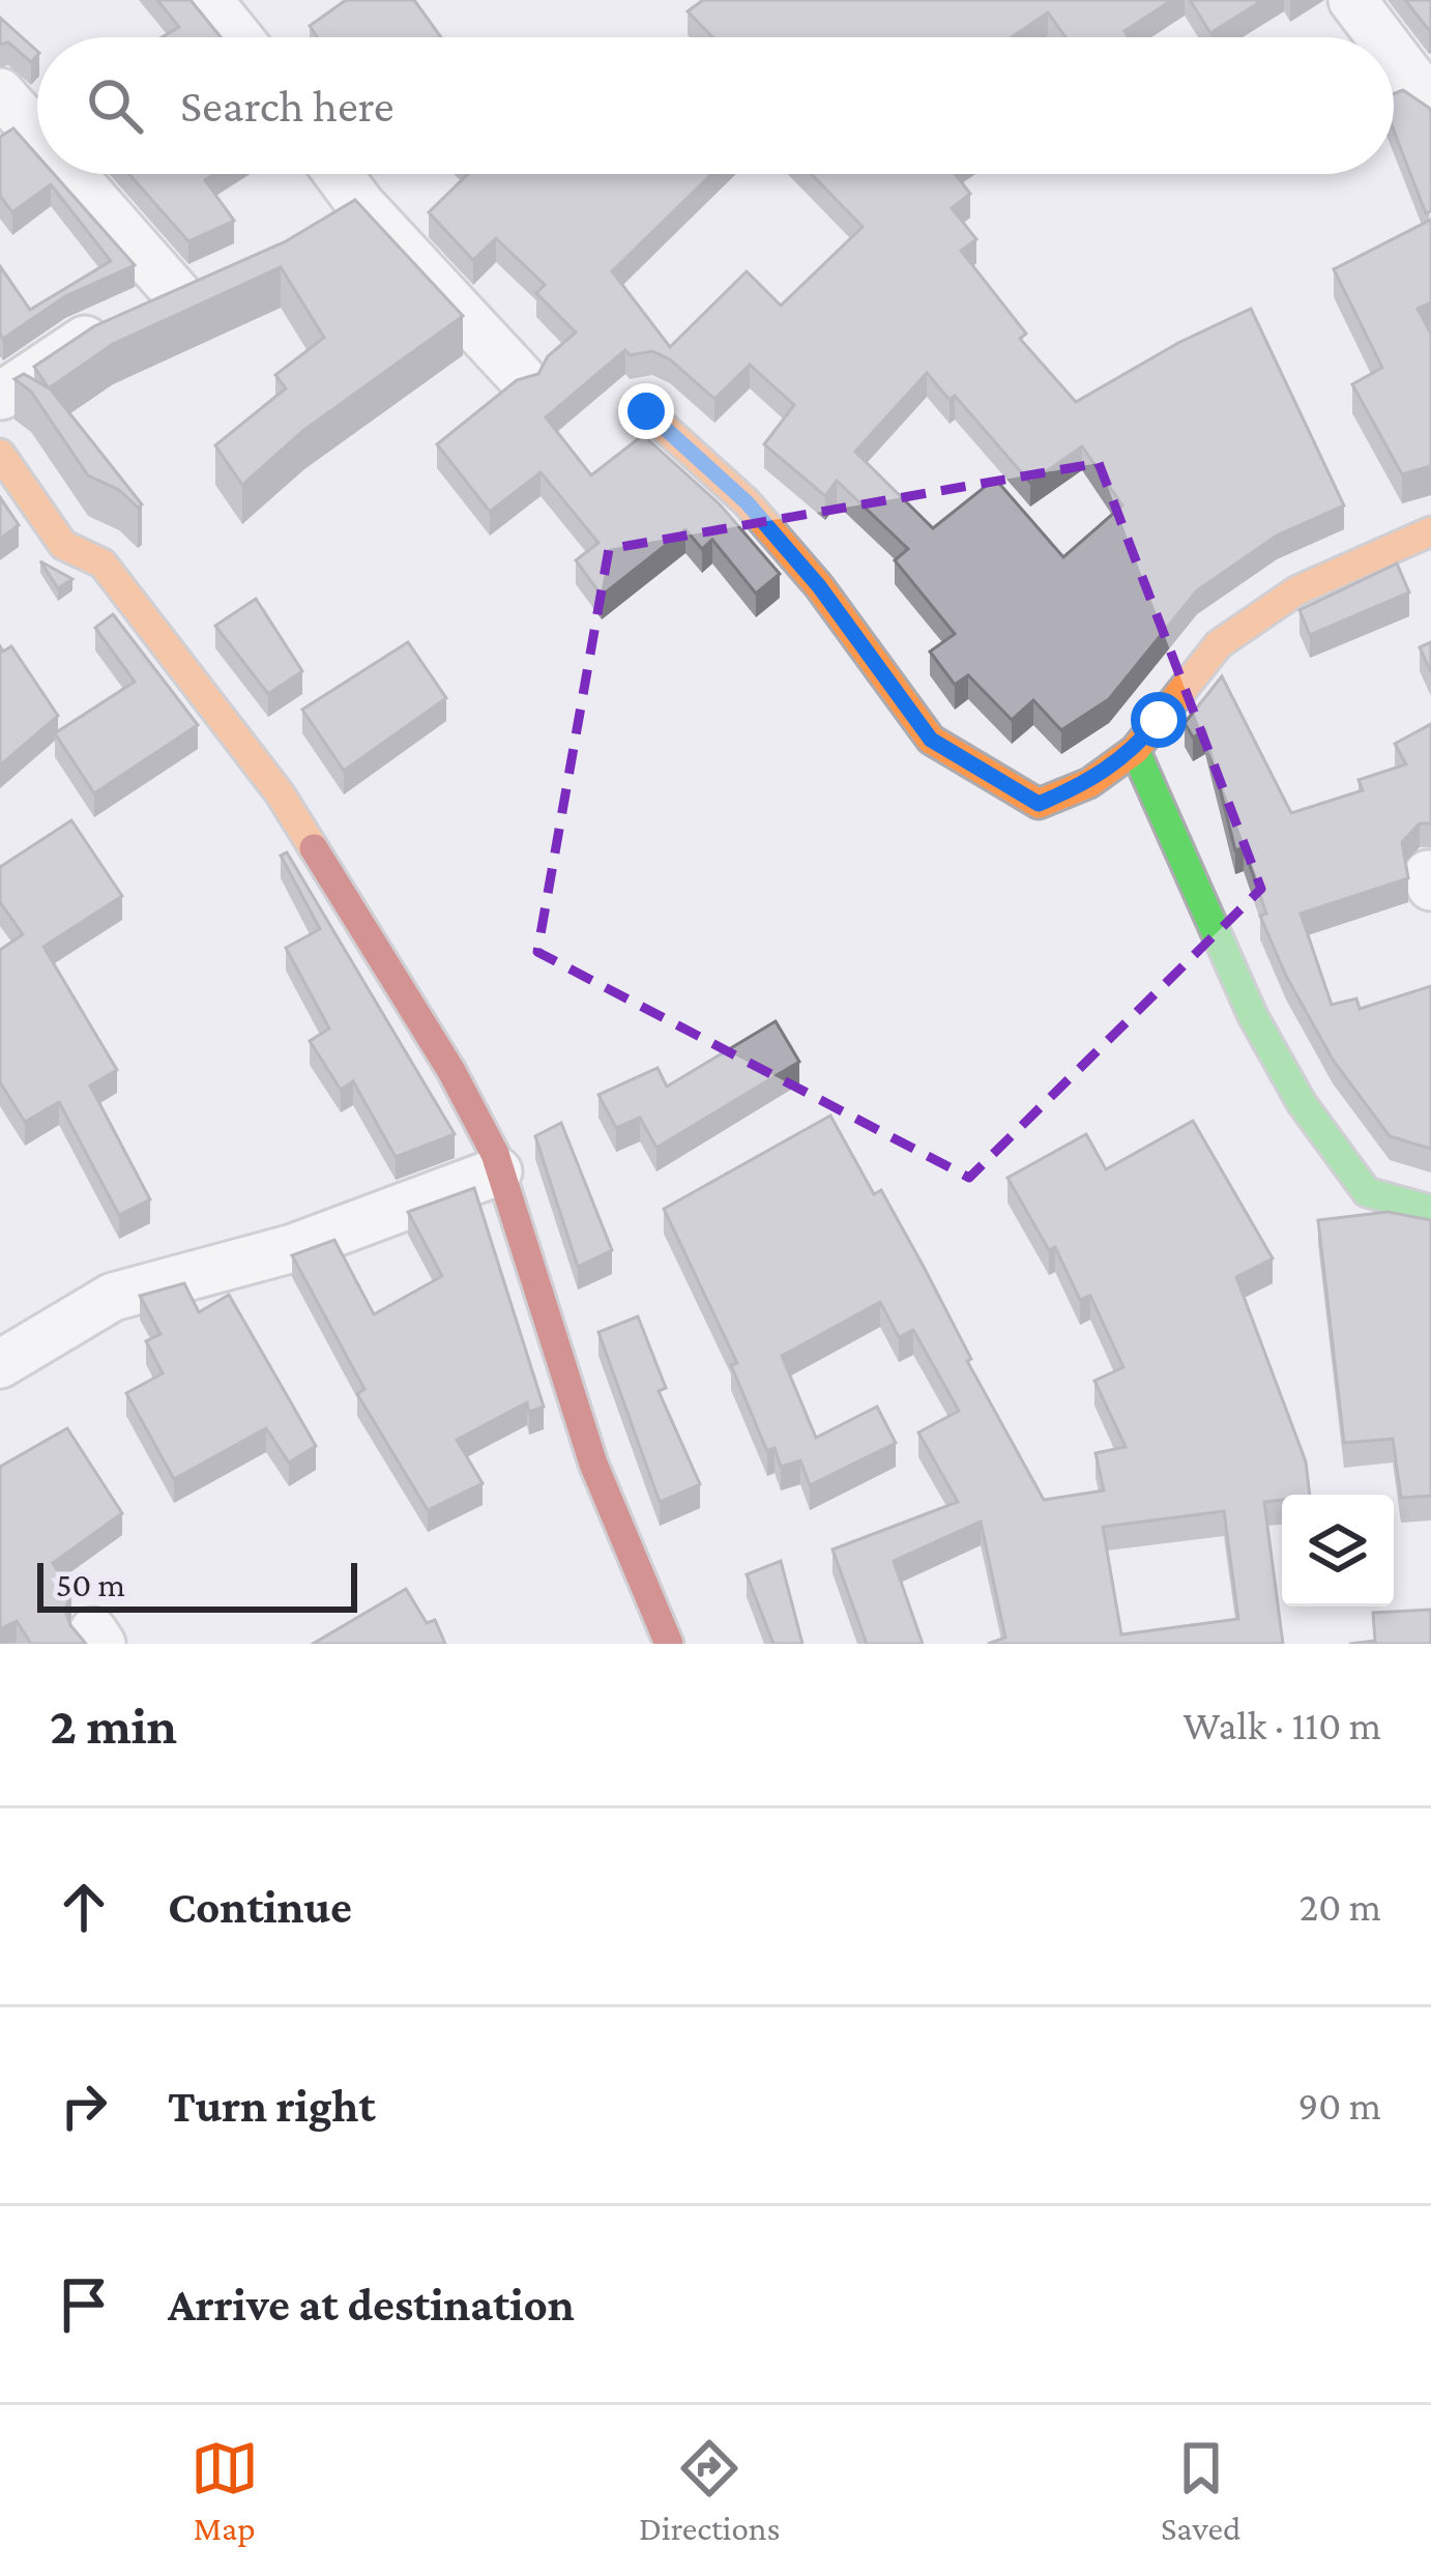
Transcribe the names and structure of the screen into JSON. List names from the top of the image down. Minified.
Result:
{"scale_bar":"50 m","page":{"search":"Search here","scale":"50 m","heading":["2 min","Walk · 110 m"],"list":[["Continue","20 m"],["Turn right","90 m"],"Arrive at destination"],"nav":["Map","Directions","Saved"]}}
